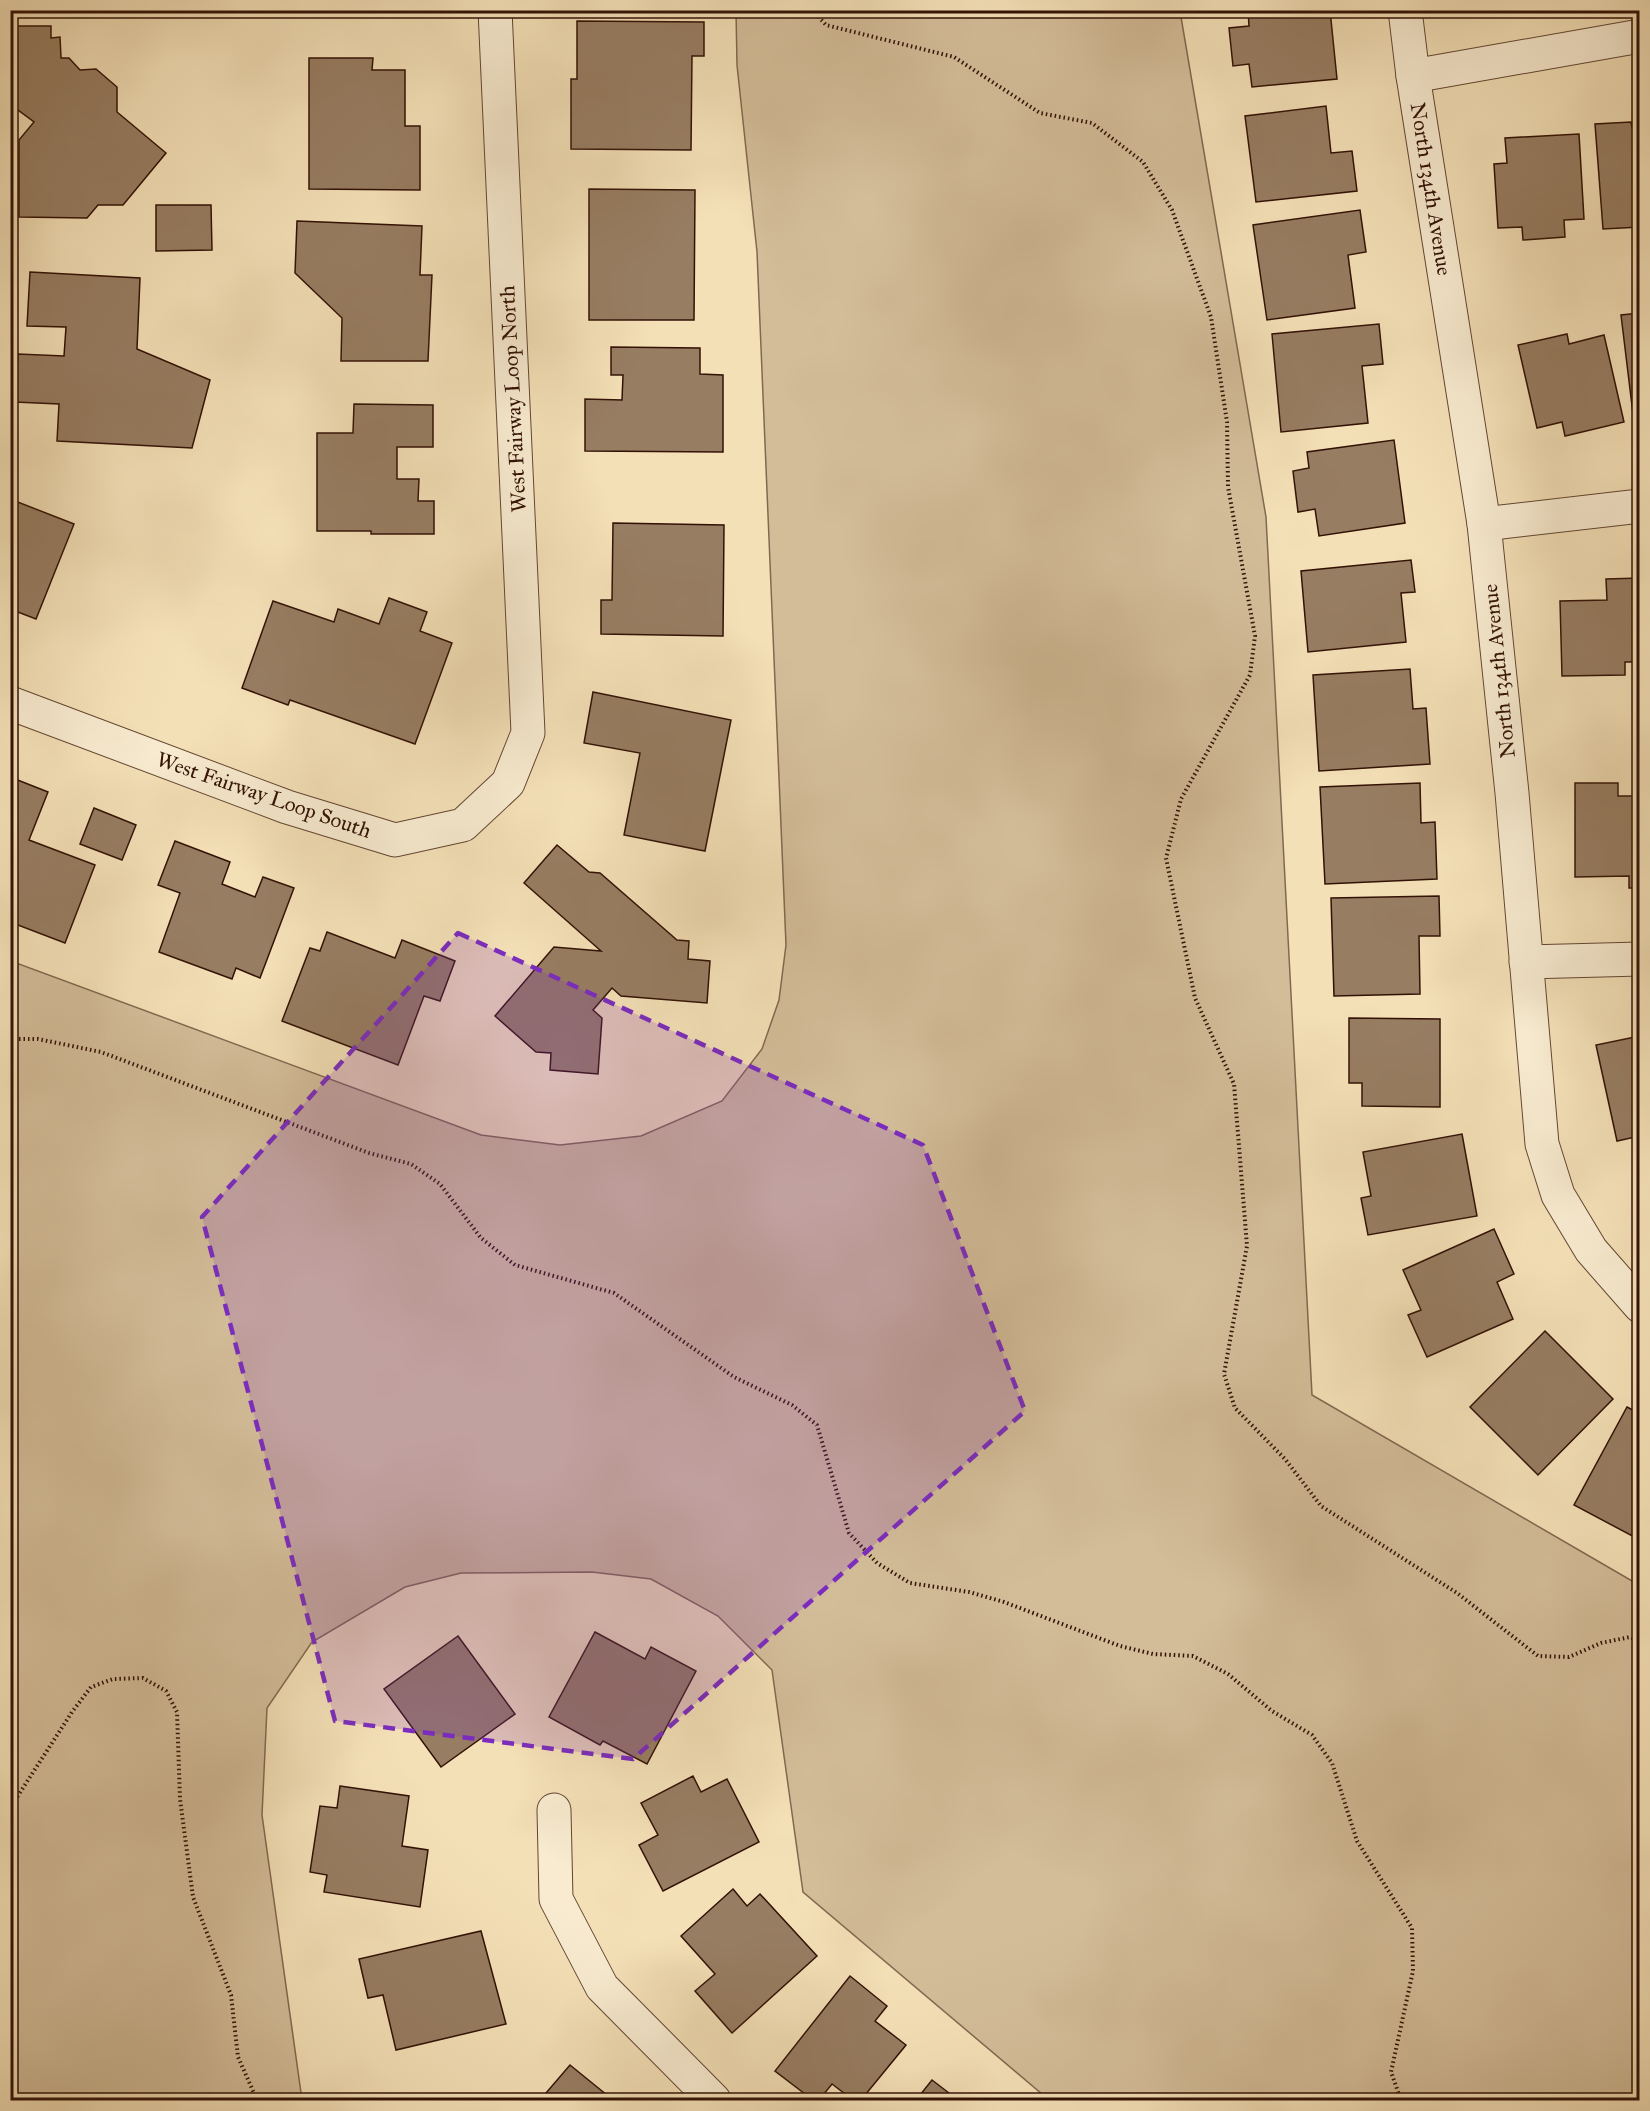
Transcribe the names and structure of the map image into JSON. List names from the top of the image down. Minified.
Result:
{"streets":{"street":["North 134th Avenue","West Fairway Loop North","West Fairway Loop South"]},"crossings":[["West Fairway Loop North","West Fairway Loop South"]]}
